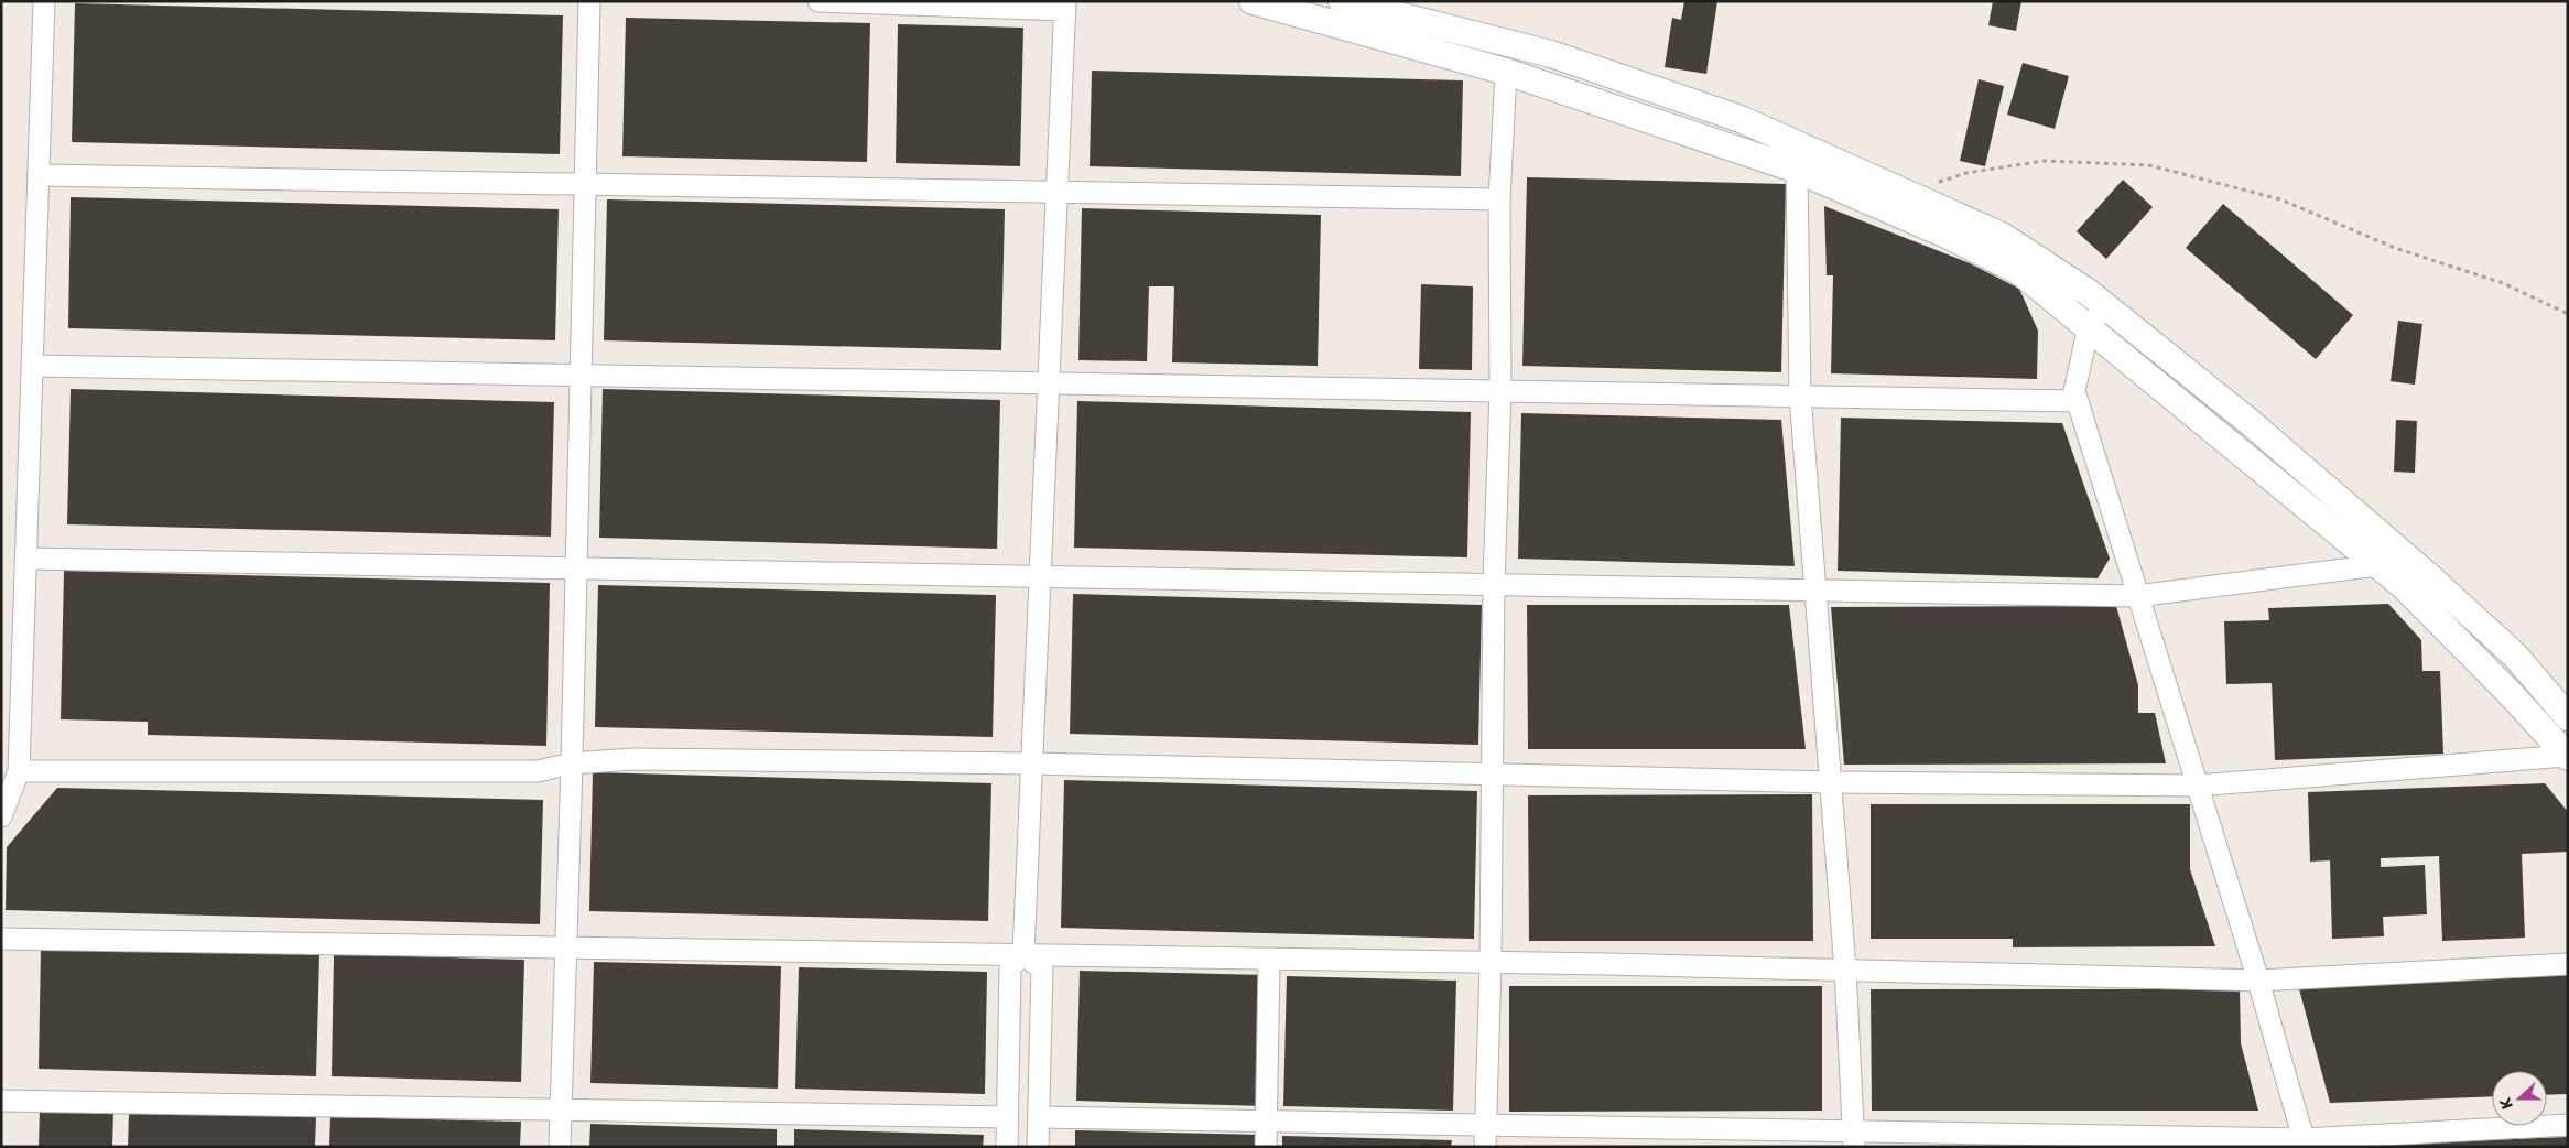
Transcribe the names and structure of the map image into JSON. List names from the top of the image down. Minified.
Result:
{"north":"left"}
